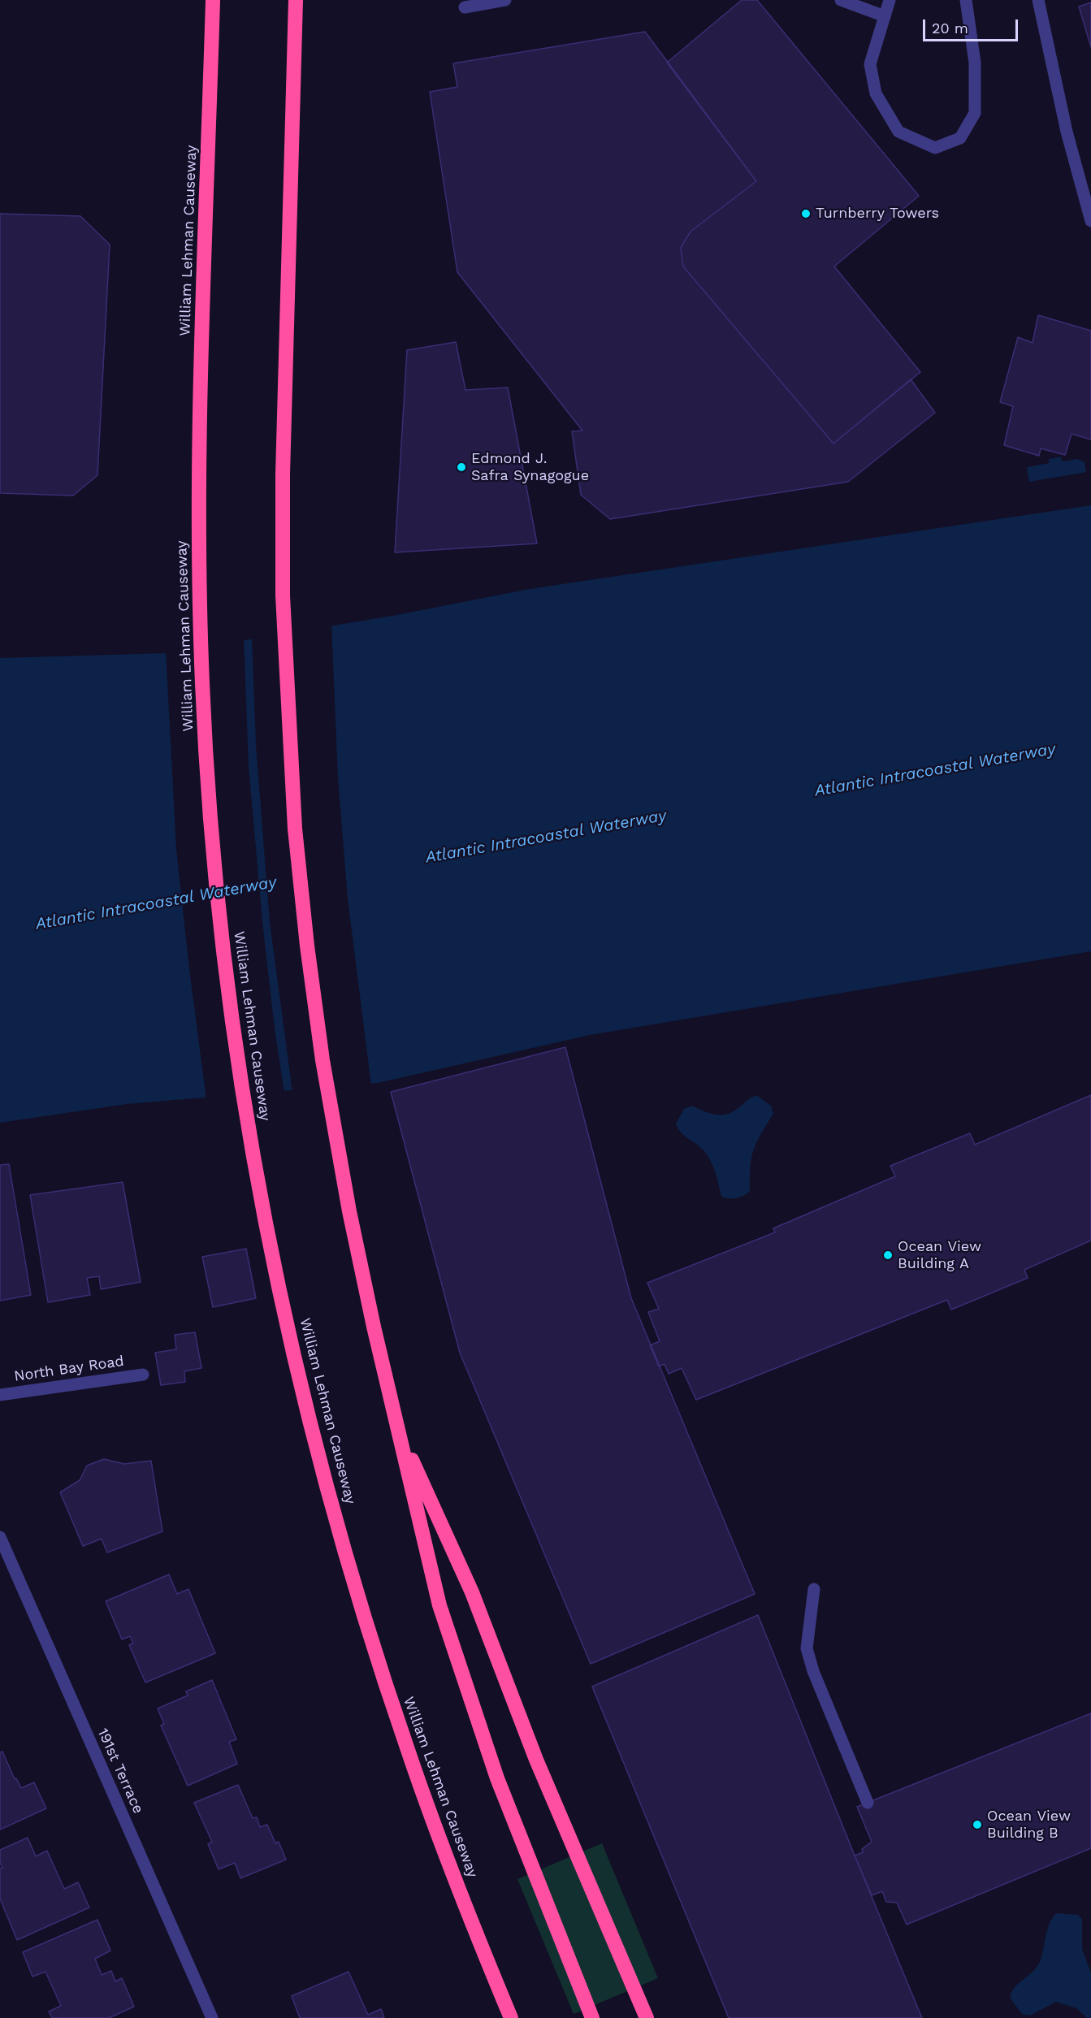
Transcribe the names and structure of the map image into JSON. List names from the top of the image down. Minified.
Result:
{"streets":{"highway":["William Lehman Causeway"],"street":["North Bay Road","191st Terrace"]},"water":["Atlantic Intracoastal Waterway"],"places":["Turnberry Towers","Edmond J. Safra Synagogue","Ocean View Building A","Ocean View Building B"],"scale_bar":"20 m"}
